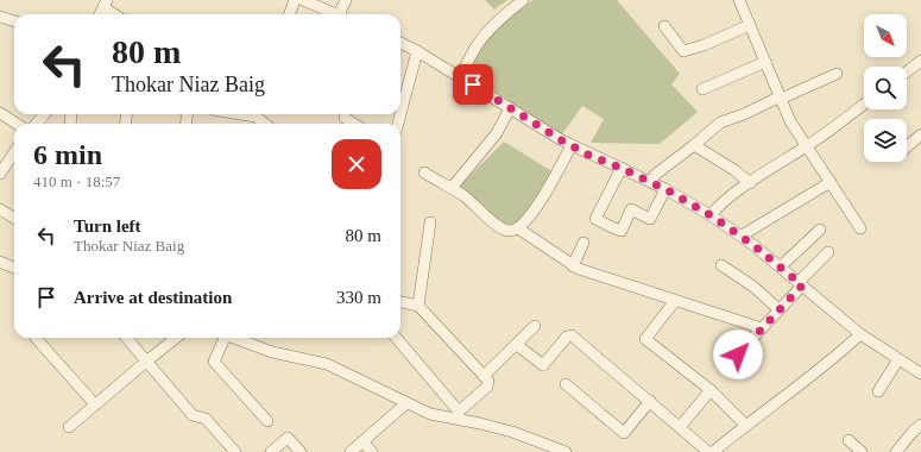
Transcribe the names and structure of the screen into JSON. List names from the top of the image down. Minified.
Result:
{"north":"bottom right","page":{"turn":["80 m","Thokar Niaz Baig"],"heading":["6 min","410 m · 18:57"],"list":[{"name":"Turn left","note":"Thokar Niaz Baig","value":"80 m"},{"name":"Arrive at destination","value":"330 m"}]}}
